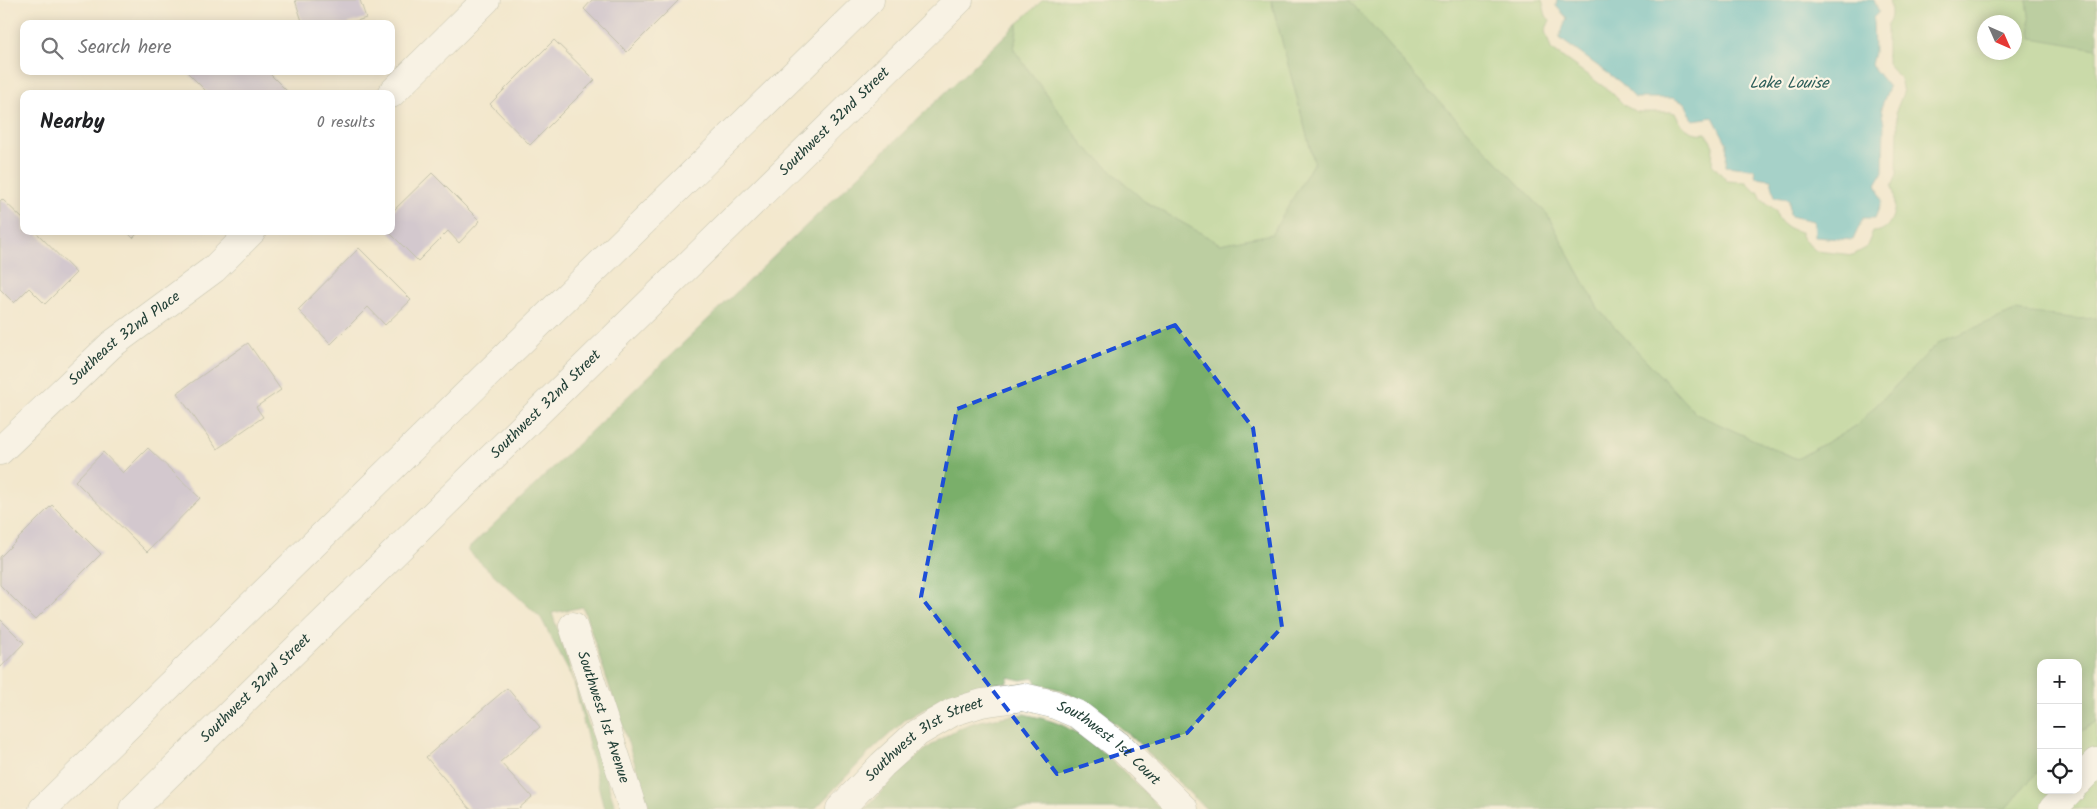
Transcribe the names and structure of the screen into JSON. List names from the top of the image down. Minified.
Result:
{"streets":{"main road":["Southwest 32nd Street","Southeast 32nd Place","Southwest 1st Avenue","Southwest 31st Street","Southwest 1st Court"]},"crossings":[["Southwest 31st Street","Southwest 1st Court"]],"water":["Lake Louise"],"north":"bottom right","page":{"search":"Search here","heading":["Nearby","0 results"],"map_buttons":["+","−"]}}
